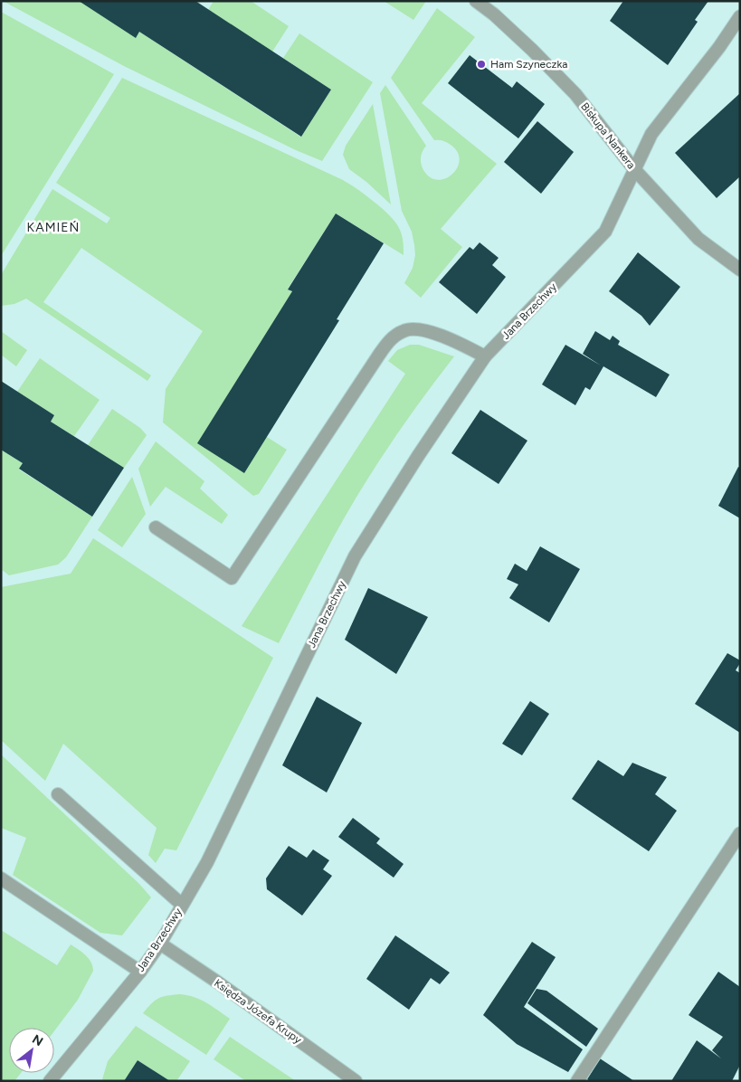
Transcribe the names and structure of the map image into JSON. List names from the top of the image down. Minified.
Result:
{"streets":{"street":["Biskupa Nankera","Jana Brzechwy","Księdza Józefa Krupy"]},"crossings":[["Biskupa Nankera","Jana Brzechwy"],["Jana Brzechwy","Księdza Józefa Krupy"]],"districts":["KAMIEŃ"],"places":["Ham Szyneczka"],"north":"top right"}
